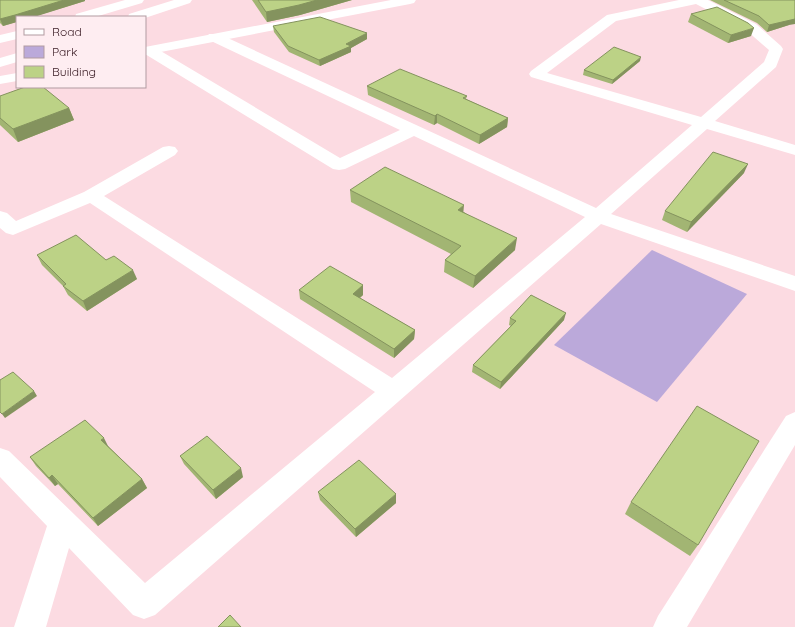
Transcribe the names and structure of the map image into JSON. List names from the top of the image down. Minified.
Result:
{"legend":["Road","Park","Building"]}
